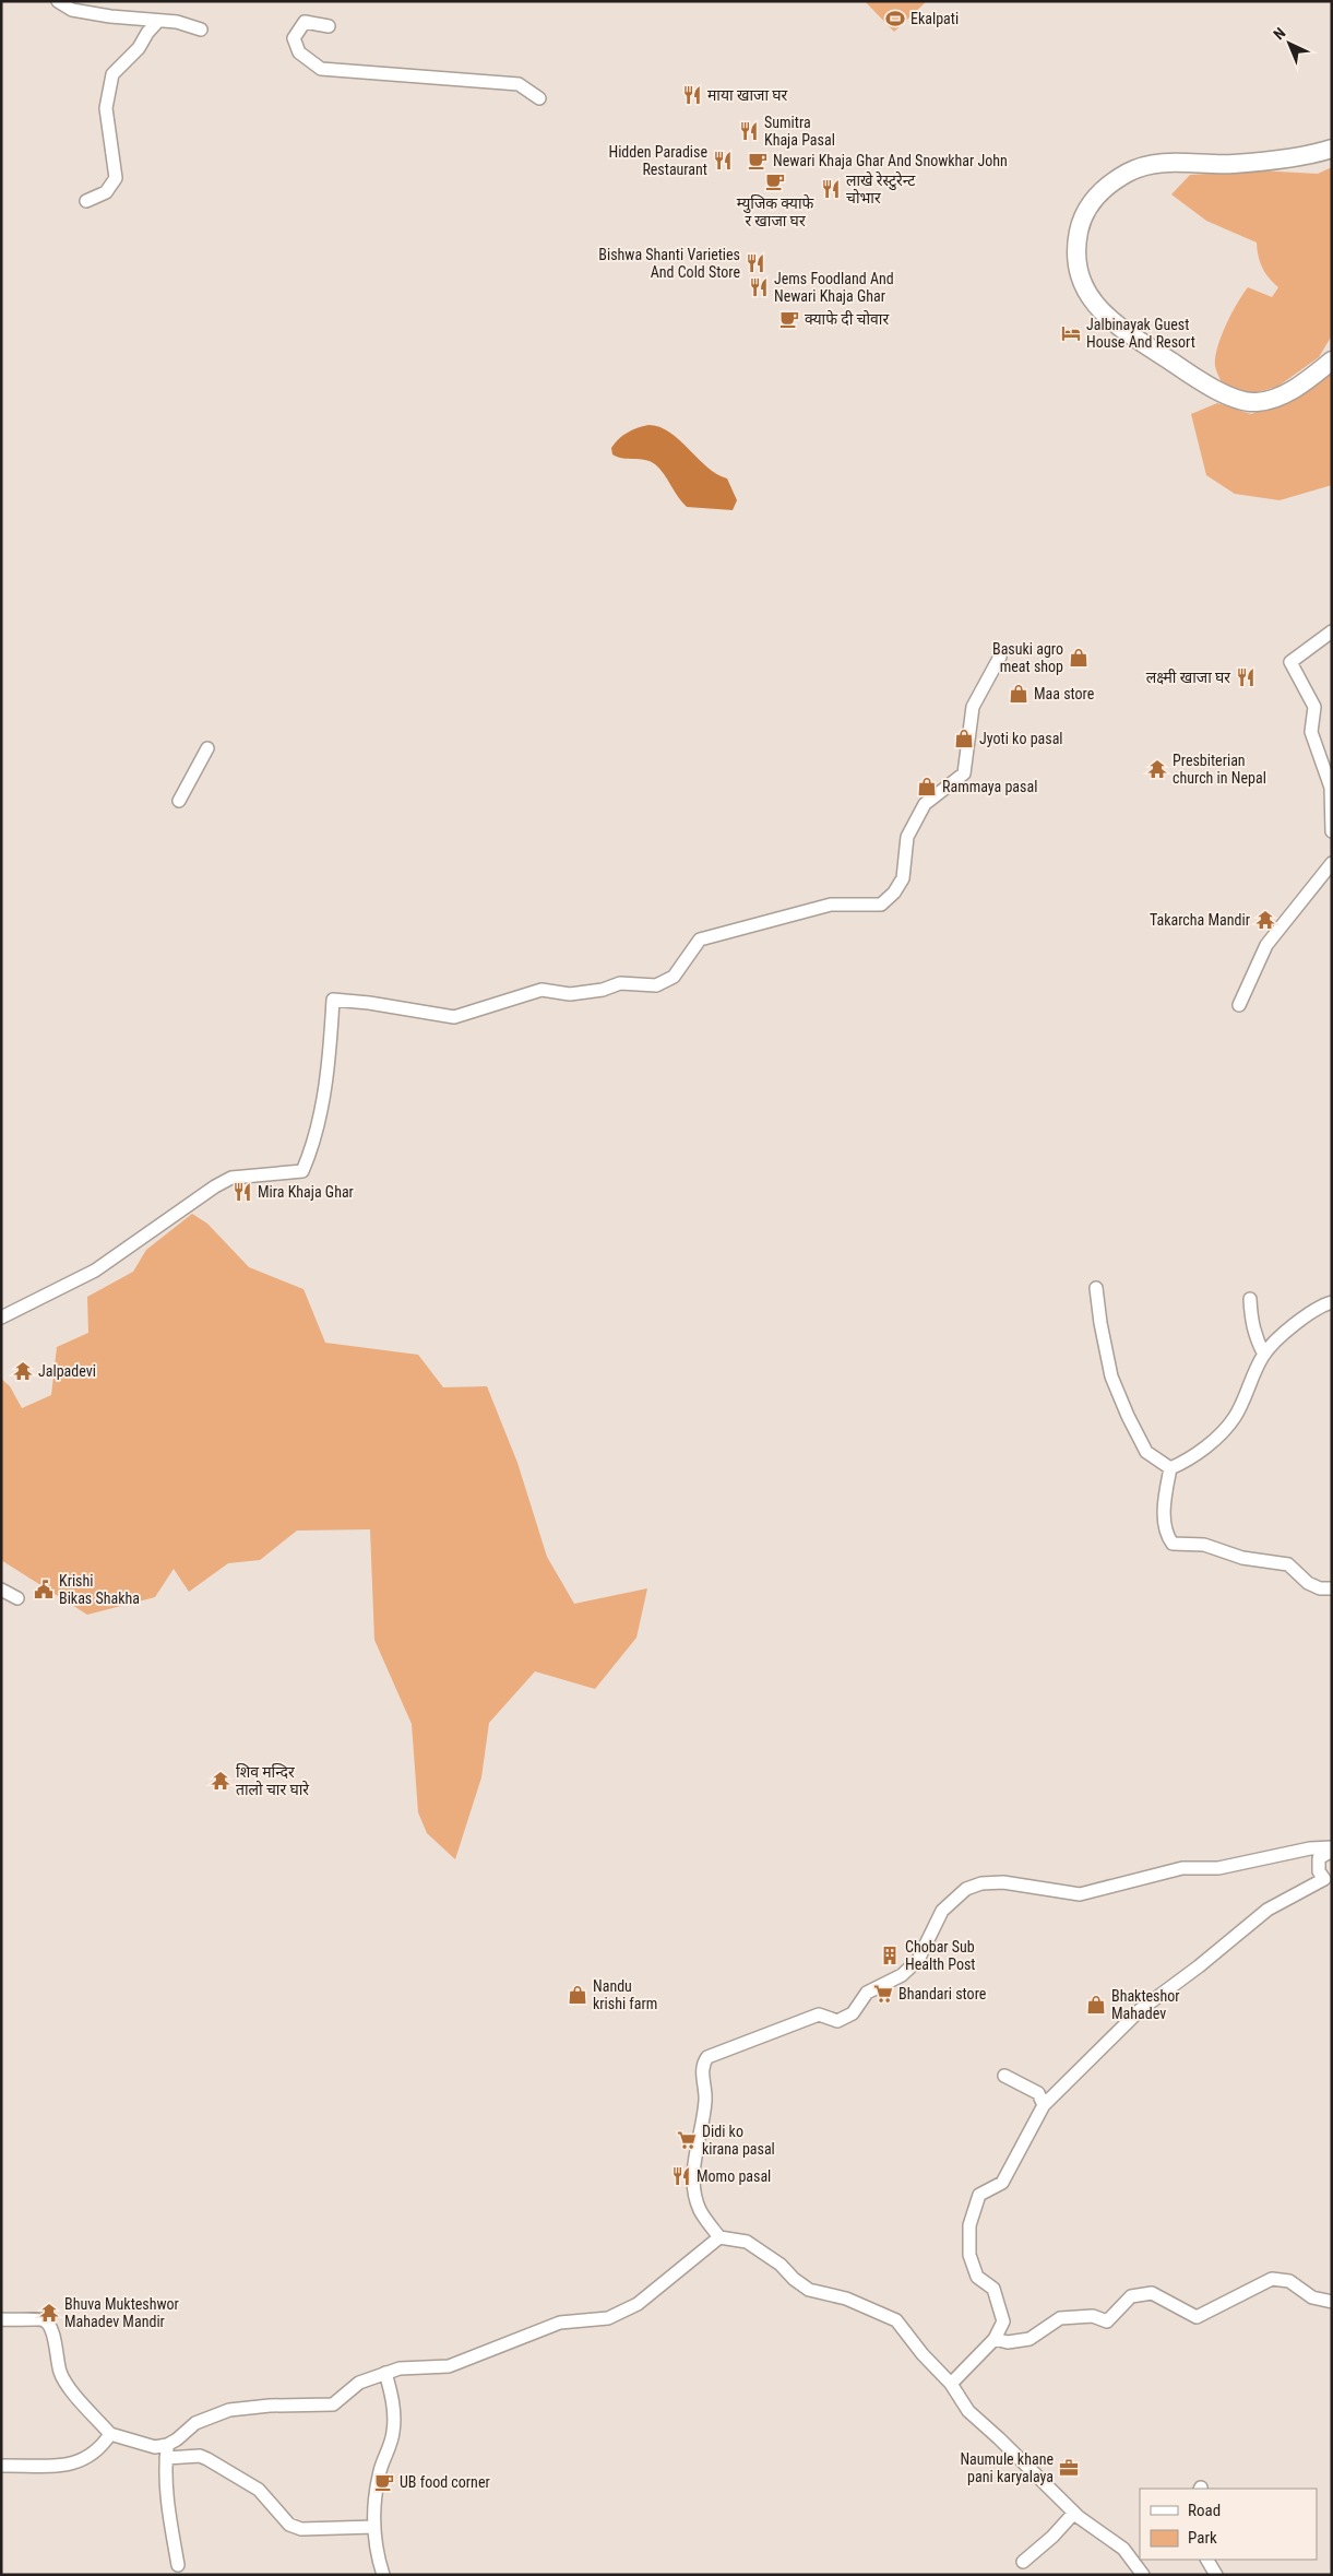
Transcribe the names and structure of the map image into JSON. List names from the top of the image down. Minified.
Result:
{"places":{"sports":["Ekalpati"],"restaurant":["माया खाजा घर","Sumitra Khaja Pasal","Hidden Paradise Restaurant","लाखे रेस्टुरेन्ट चोभार","Bishwa Shanti Varieties And Cold Store","Jems Foodland And Newari Khaja Ghar","लक्ष्मी खाजा घर","Mira Khaja Ghar","Momo pasal"],"cafe":["Newari Khaja Ghar And Snowkhar John","म्युजिक क्याफे र खाजा घर","क्याफे दी चोवार","UB food corner"],"hotel":["Jalbinayak Guest House And Resort"],"shop":["Basuki agro meat shop","Maa store","Jyoti ko pasal","Rammaya pasal","Nandu krishi farm","Bhakteshor Mahadev"],"temple":["Presbiterian church in Nepal","Takarcha Mandir","Jalpadevi","शिव मन्दिर तालो चार घारे","Bhuva Mukteshwor Mahadev Mandir"],"public building":["Krishi Bikas Shakha"],"building":["Chobar Sub Health Post"],"supermarket":["Bhandari store","Didi ko kirana pasal"],"office":["Naumule khane pani karyalaya"]},"legend":["Road","Park"],"north":"top left"}
